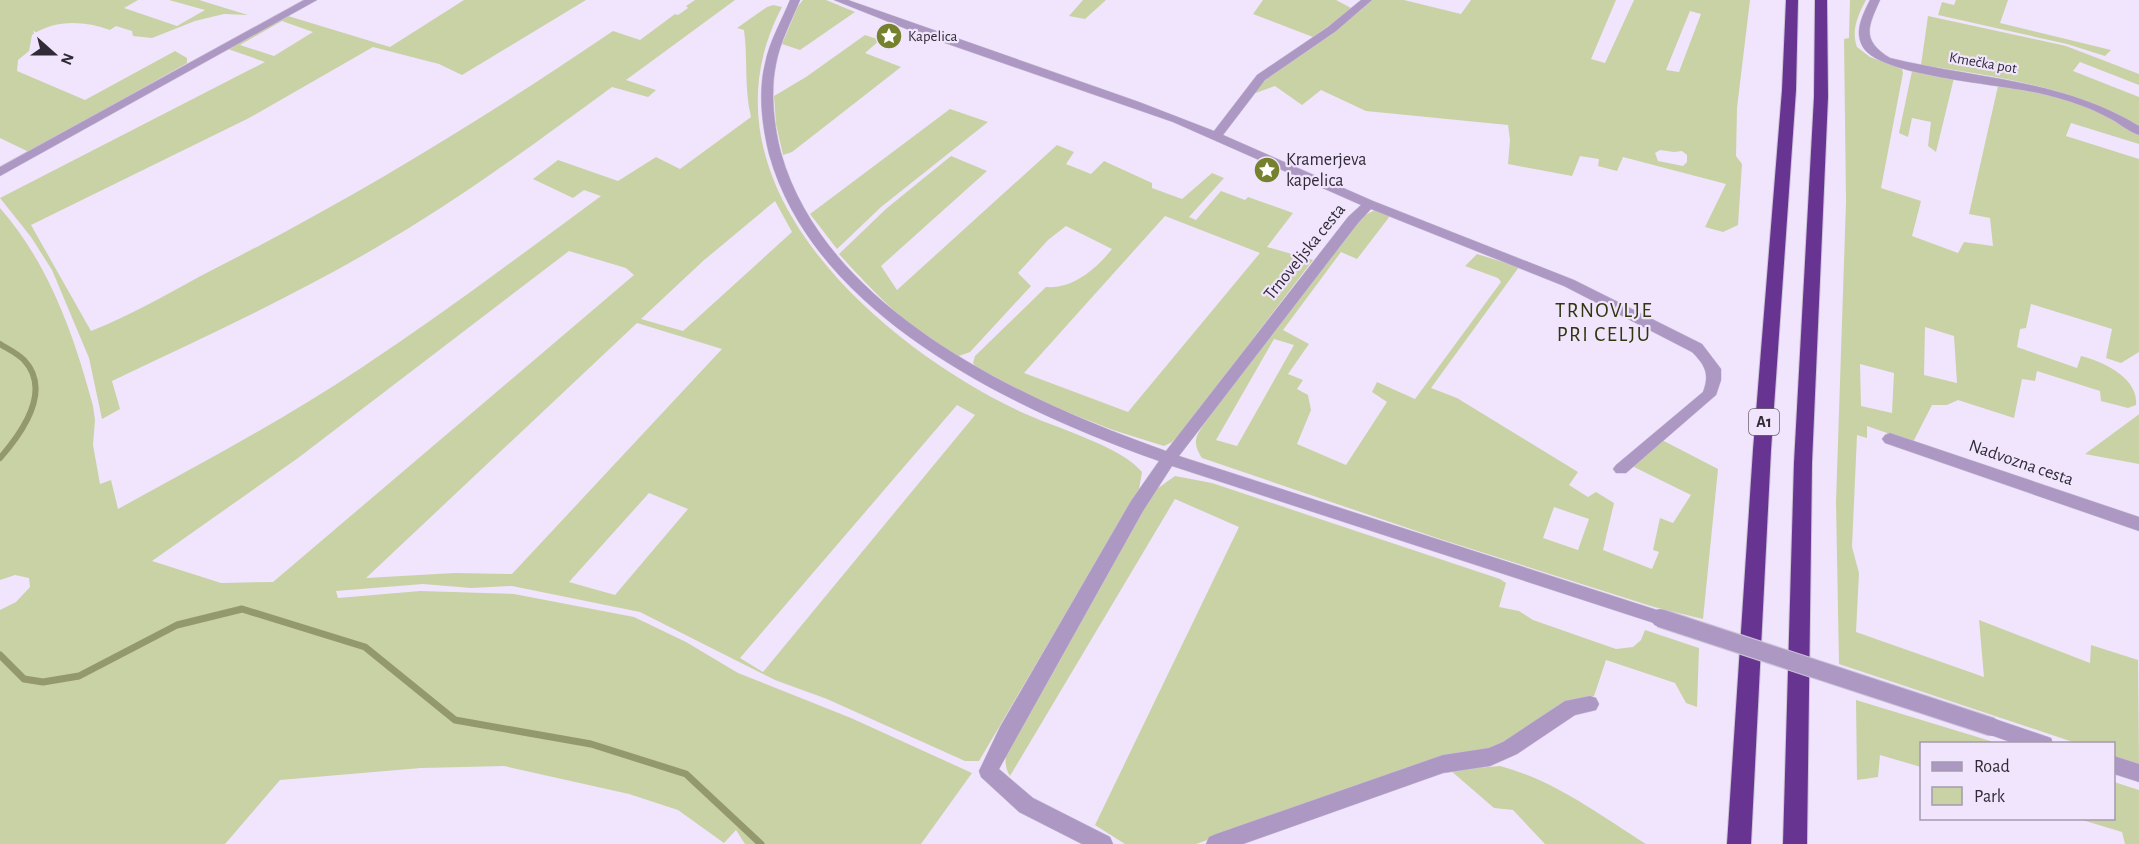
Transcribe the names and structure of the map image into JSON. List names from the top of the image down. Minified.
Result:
{"streets":{"highway":["A1"],"street":["Kmečka pot","Trnoveljska cesta","Nadvozna cesta"]},"districts":["TRNOVLJE PRI CELJU"],"places":{"place":["Kapelica","Kramerjeva kapelica"]},"legend":["Road","Park"],"north":"right"}
